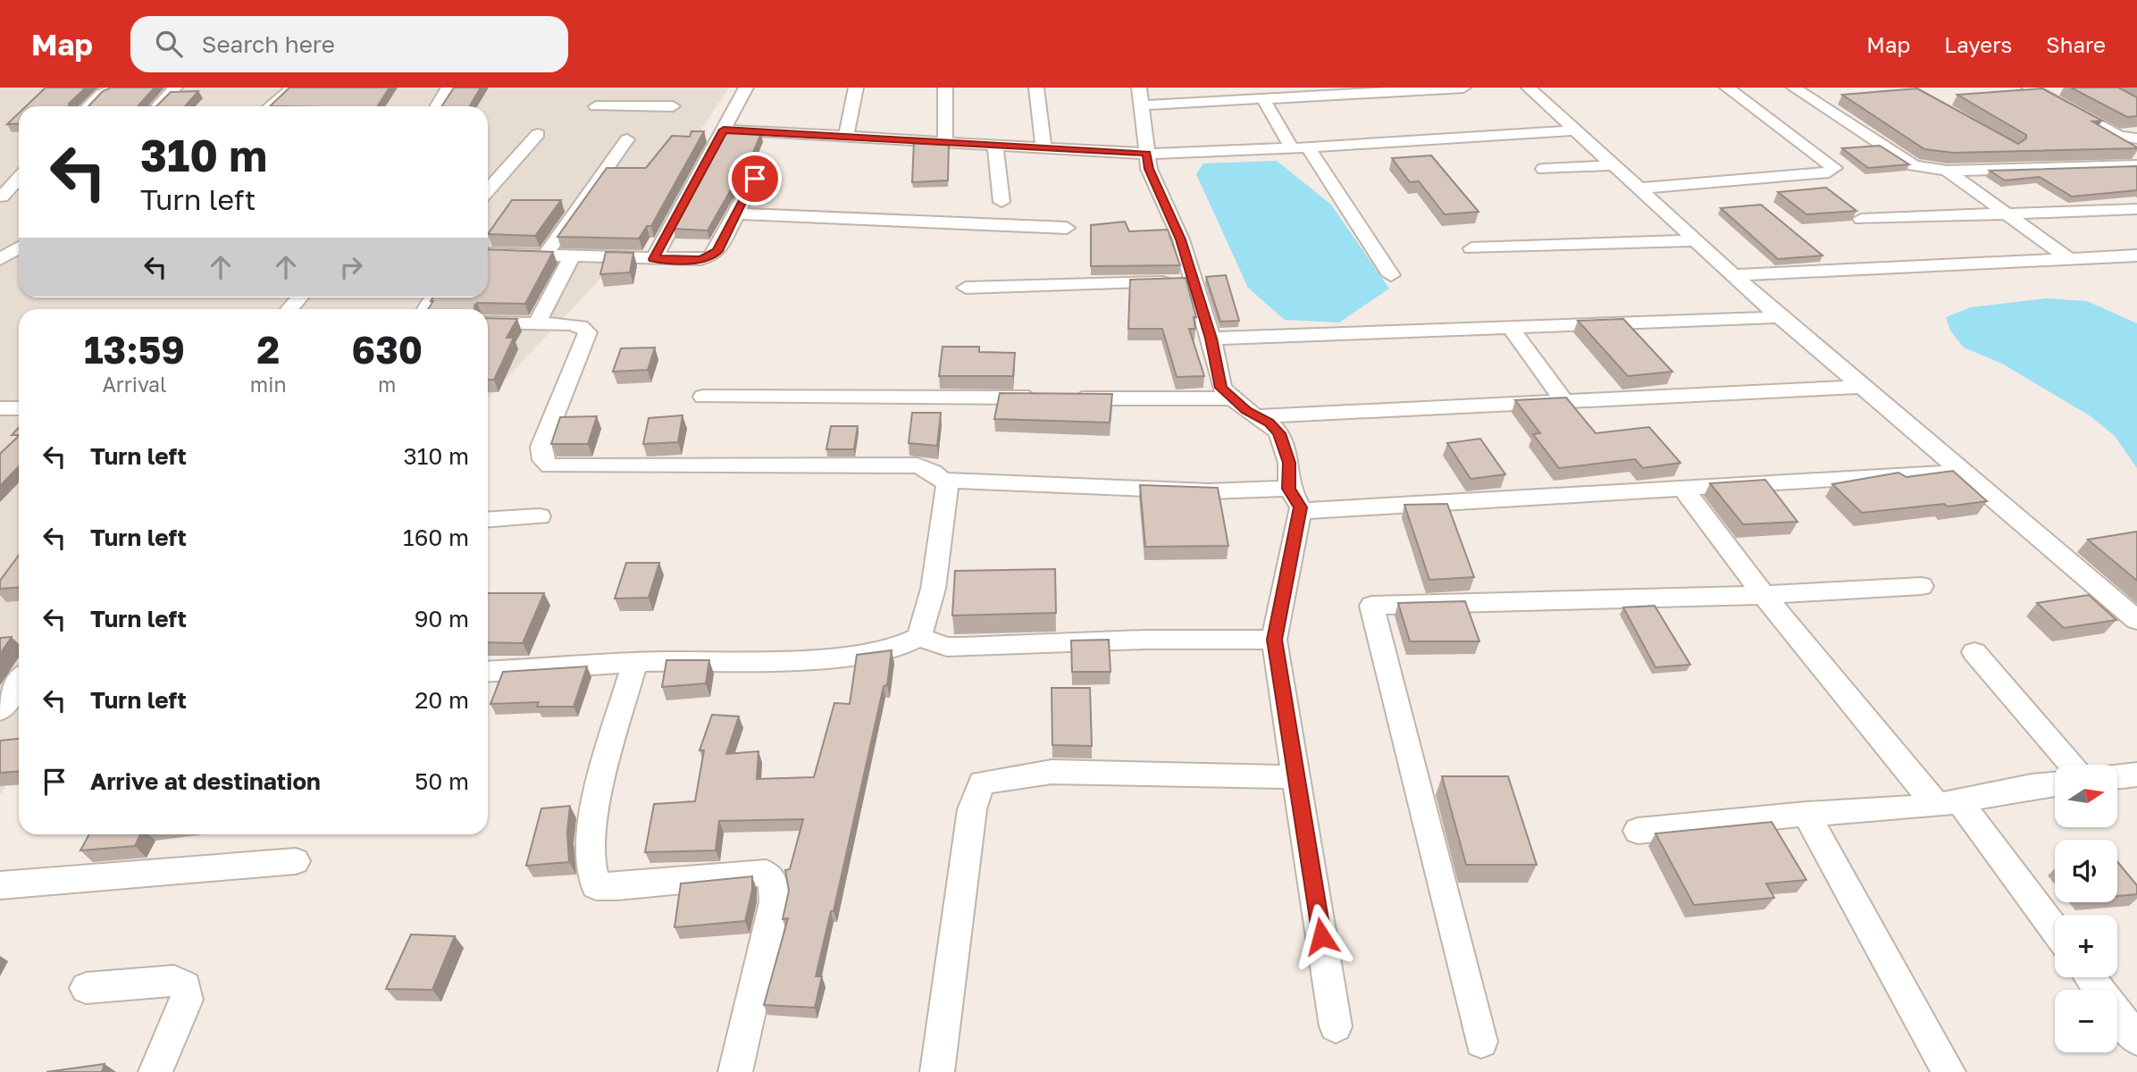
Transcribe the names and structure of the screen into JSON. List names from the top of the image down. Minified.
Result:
{"north":"right","page":{"header":"Map","search":"Search here","nav":["Map","Layers","Share"],"turn":["310 m","Turn left"],"eta":["13:59","Arrival","2","min","630","m"],"list":[{"name":"Turn left","value":"310 m"},{"name":"Turn left","value":"160 m"},{"name":"Turn left","value":"90 m"},{"name":"Turn left","value":"20 m"},{"name":"Arrive at destination","value":"50 m"}],"map_buttons":["+","−"]}}
